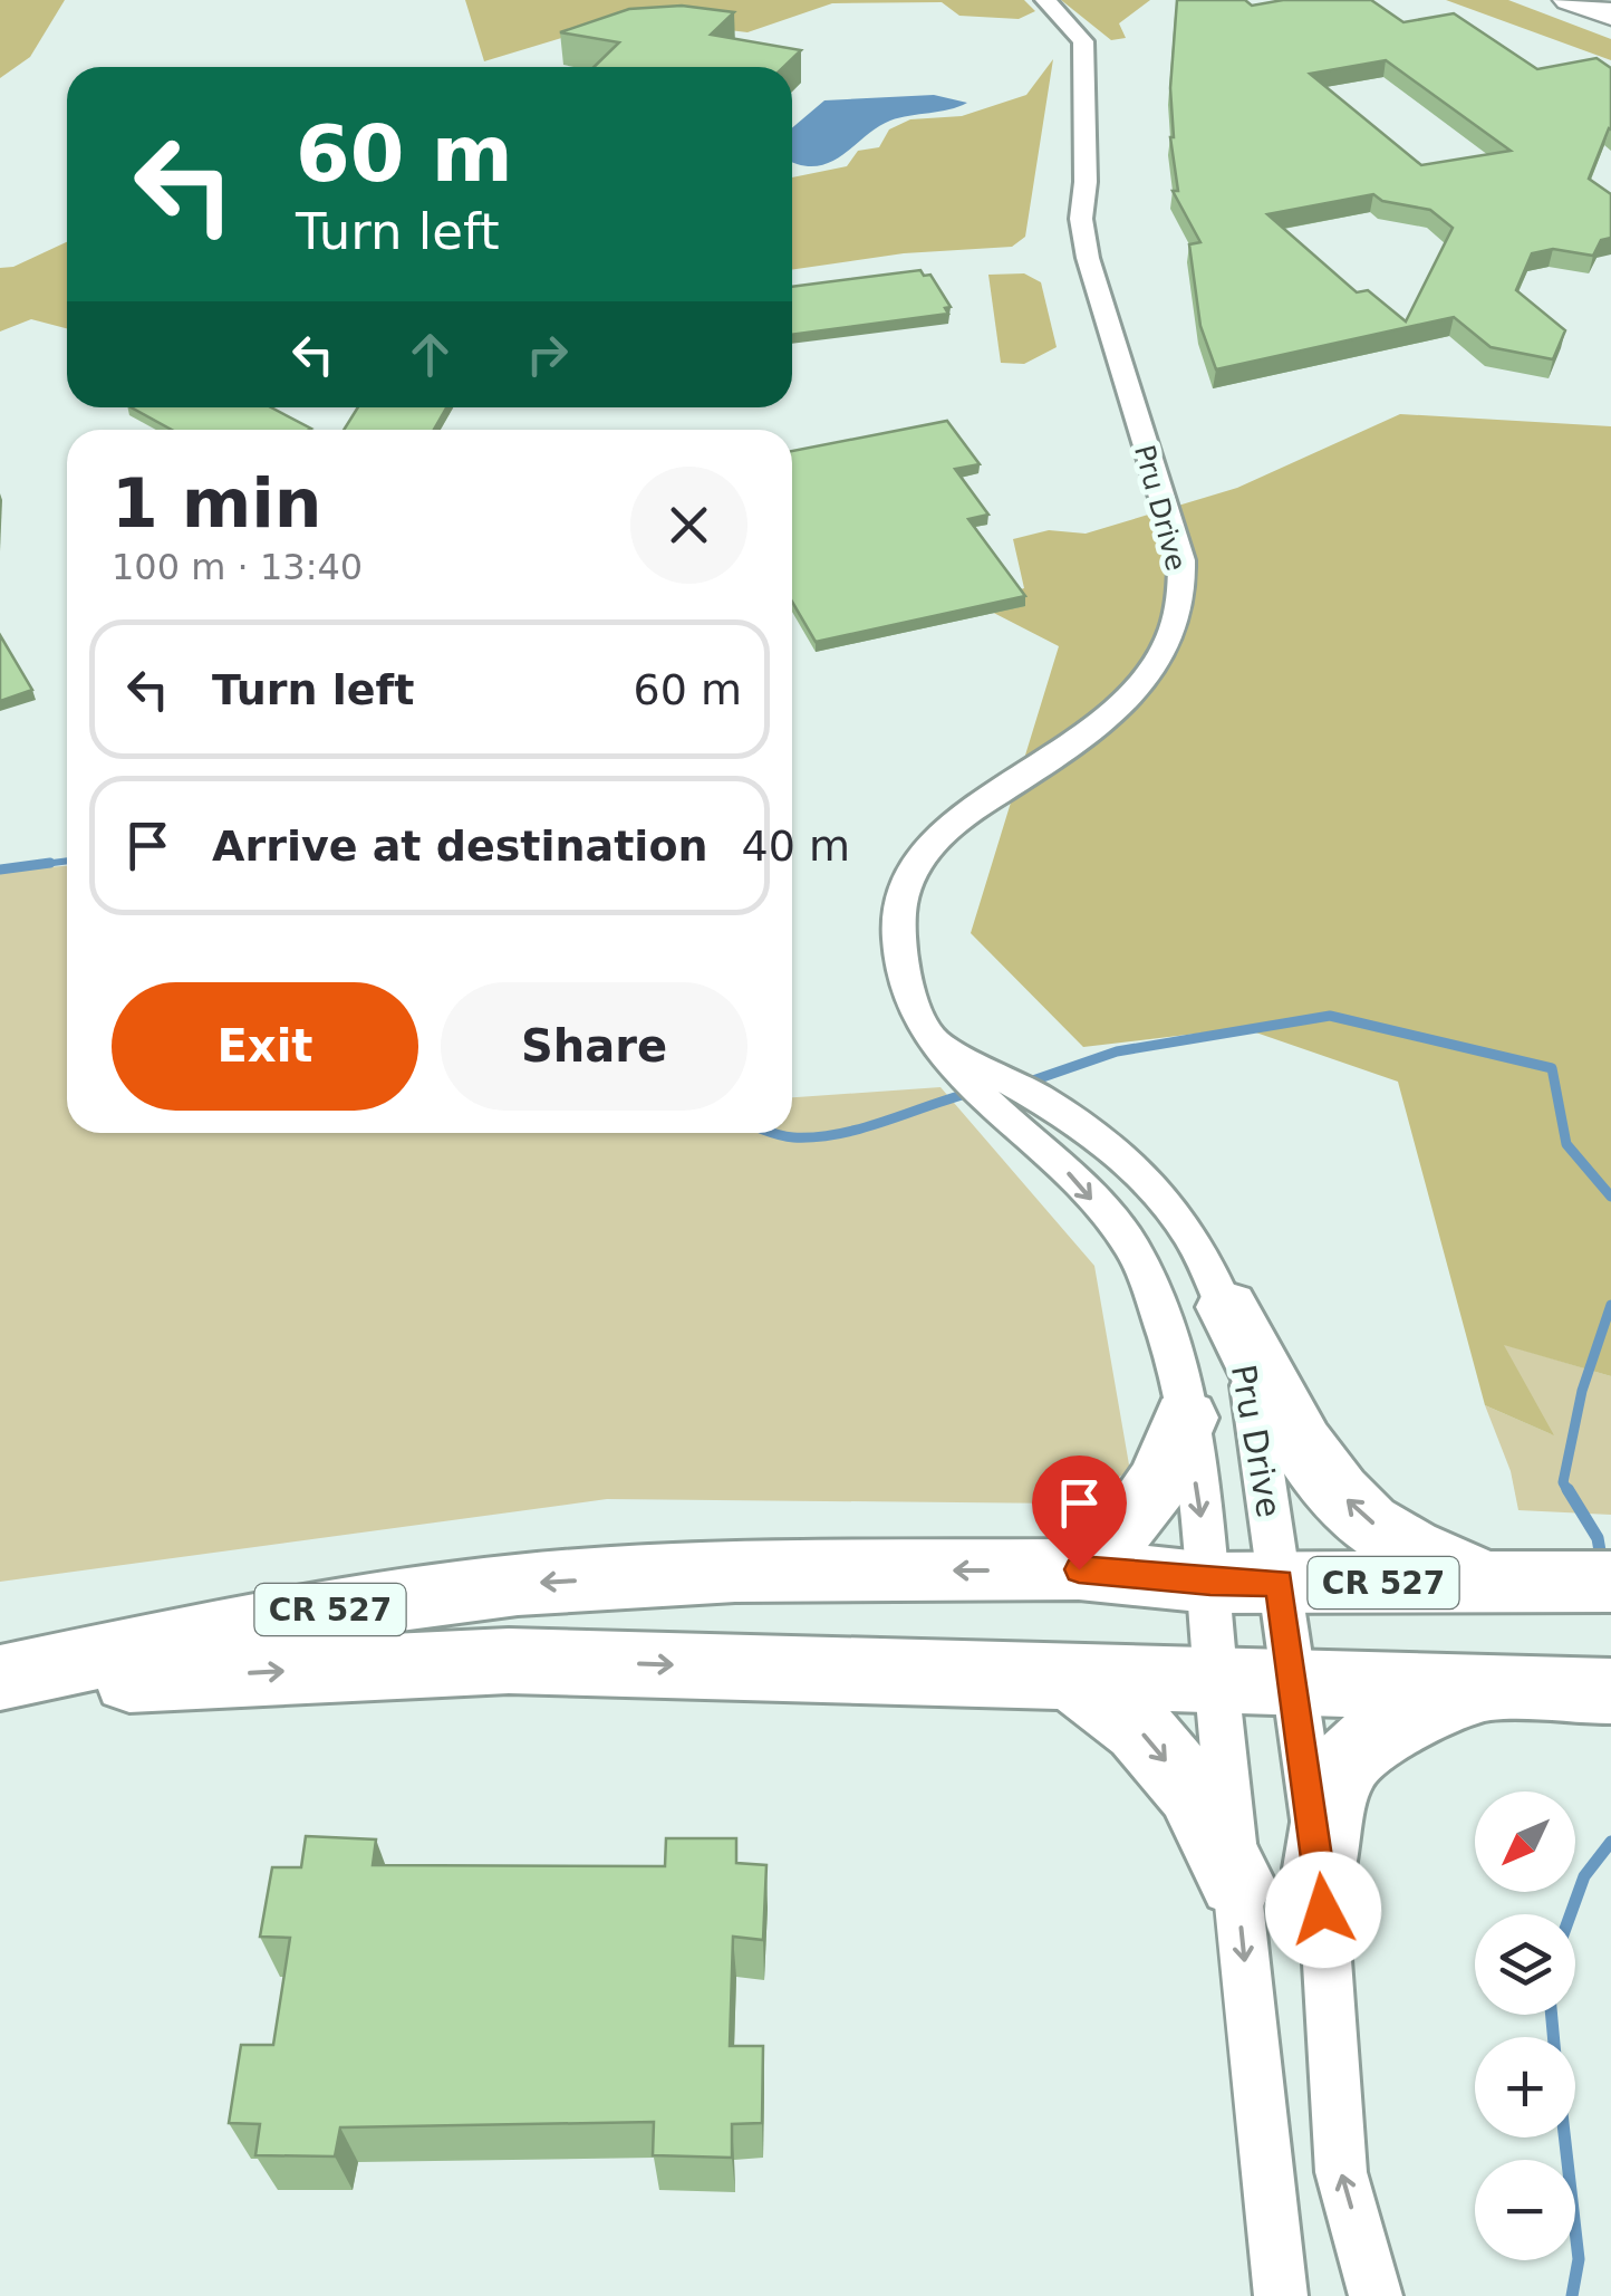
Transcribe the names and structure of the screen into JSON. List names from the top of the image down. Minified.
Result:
{"streets":{"main road":["CR 527"],"street":["Pru Drive"]},"crossings":[["Pru Drive","CR 527"]],"north":"bottom left","page":{"turn":["60 m","Turn left"],"heading":["1 min","100 m · 13:40"],"list":[{"name":"Turn left","value":"60 m"},{"name":"Arrive at destination","value":"40 m"}],"buttons":["Exit","Share"],"map_buttons":["+","−"]}}
